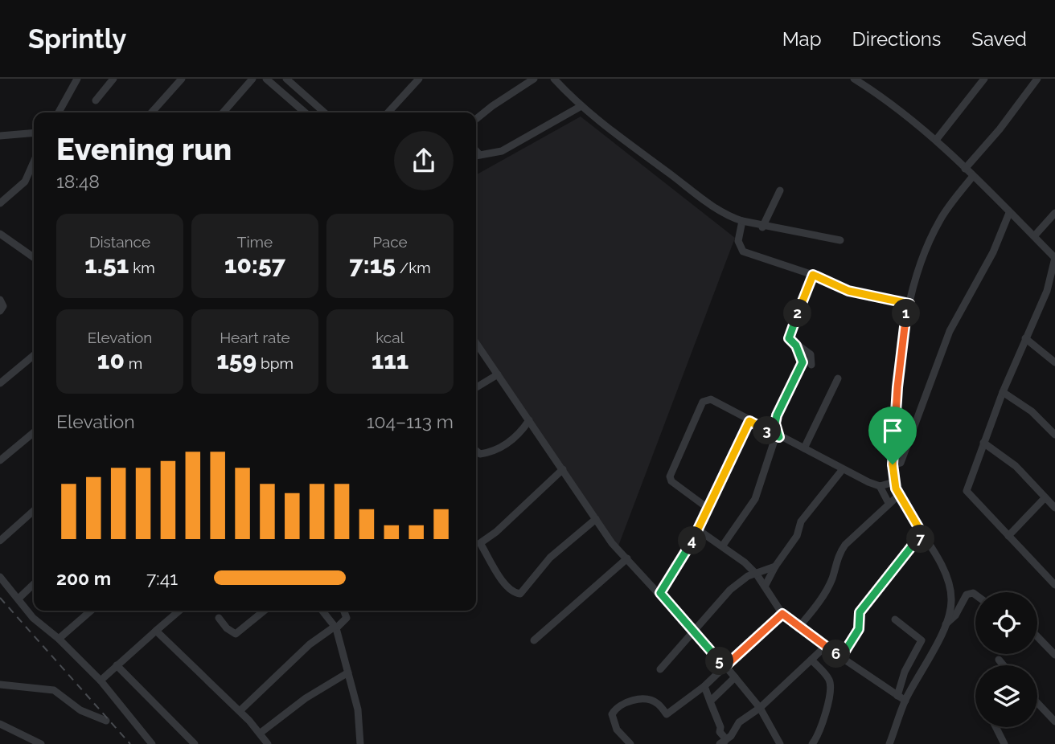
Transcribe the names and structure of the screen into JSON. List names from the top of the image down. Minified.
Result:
{"page":{"header":"Sprintly","nav":["Map","Directions","Saved"],"heading":["Evening run","18:48"],"stats":[["Distance","1.51 km"],["Time","10:57"],["Pace","7:15 /km"],["Elevation","10 m"],["Heart rate","159 bpm"],["kcal","111"]],"pins":["1","2","3","7","4","6","5"],"chart":["Elevation","104–113 m"],"list":[{"name":"200 m","note":"7:41"}]}}
